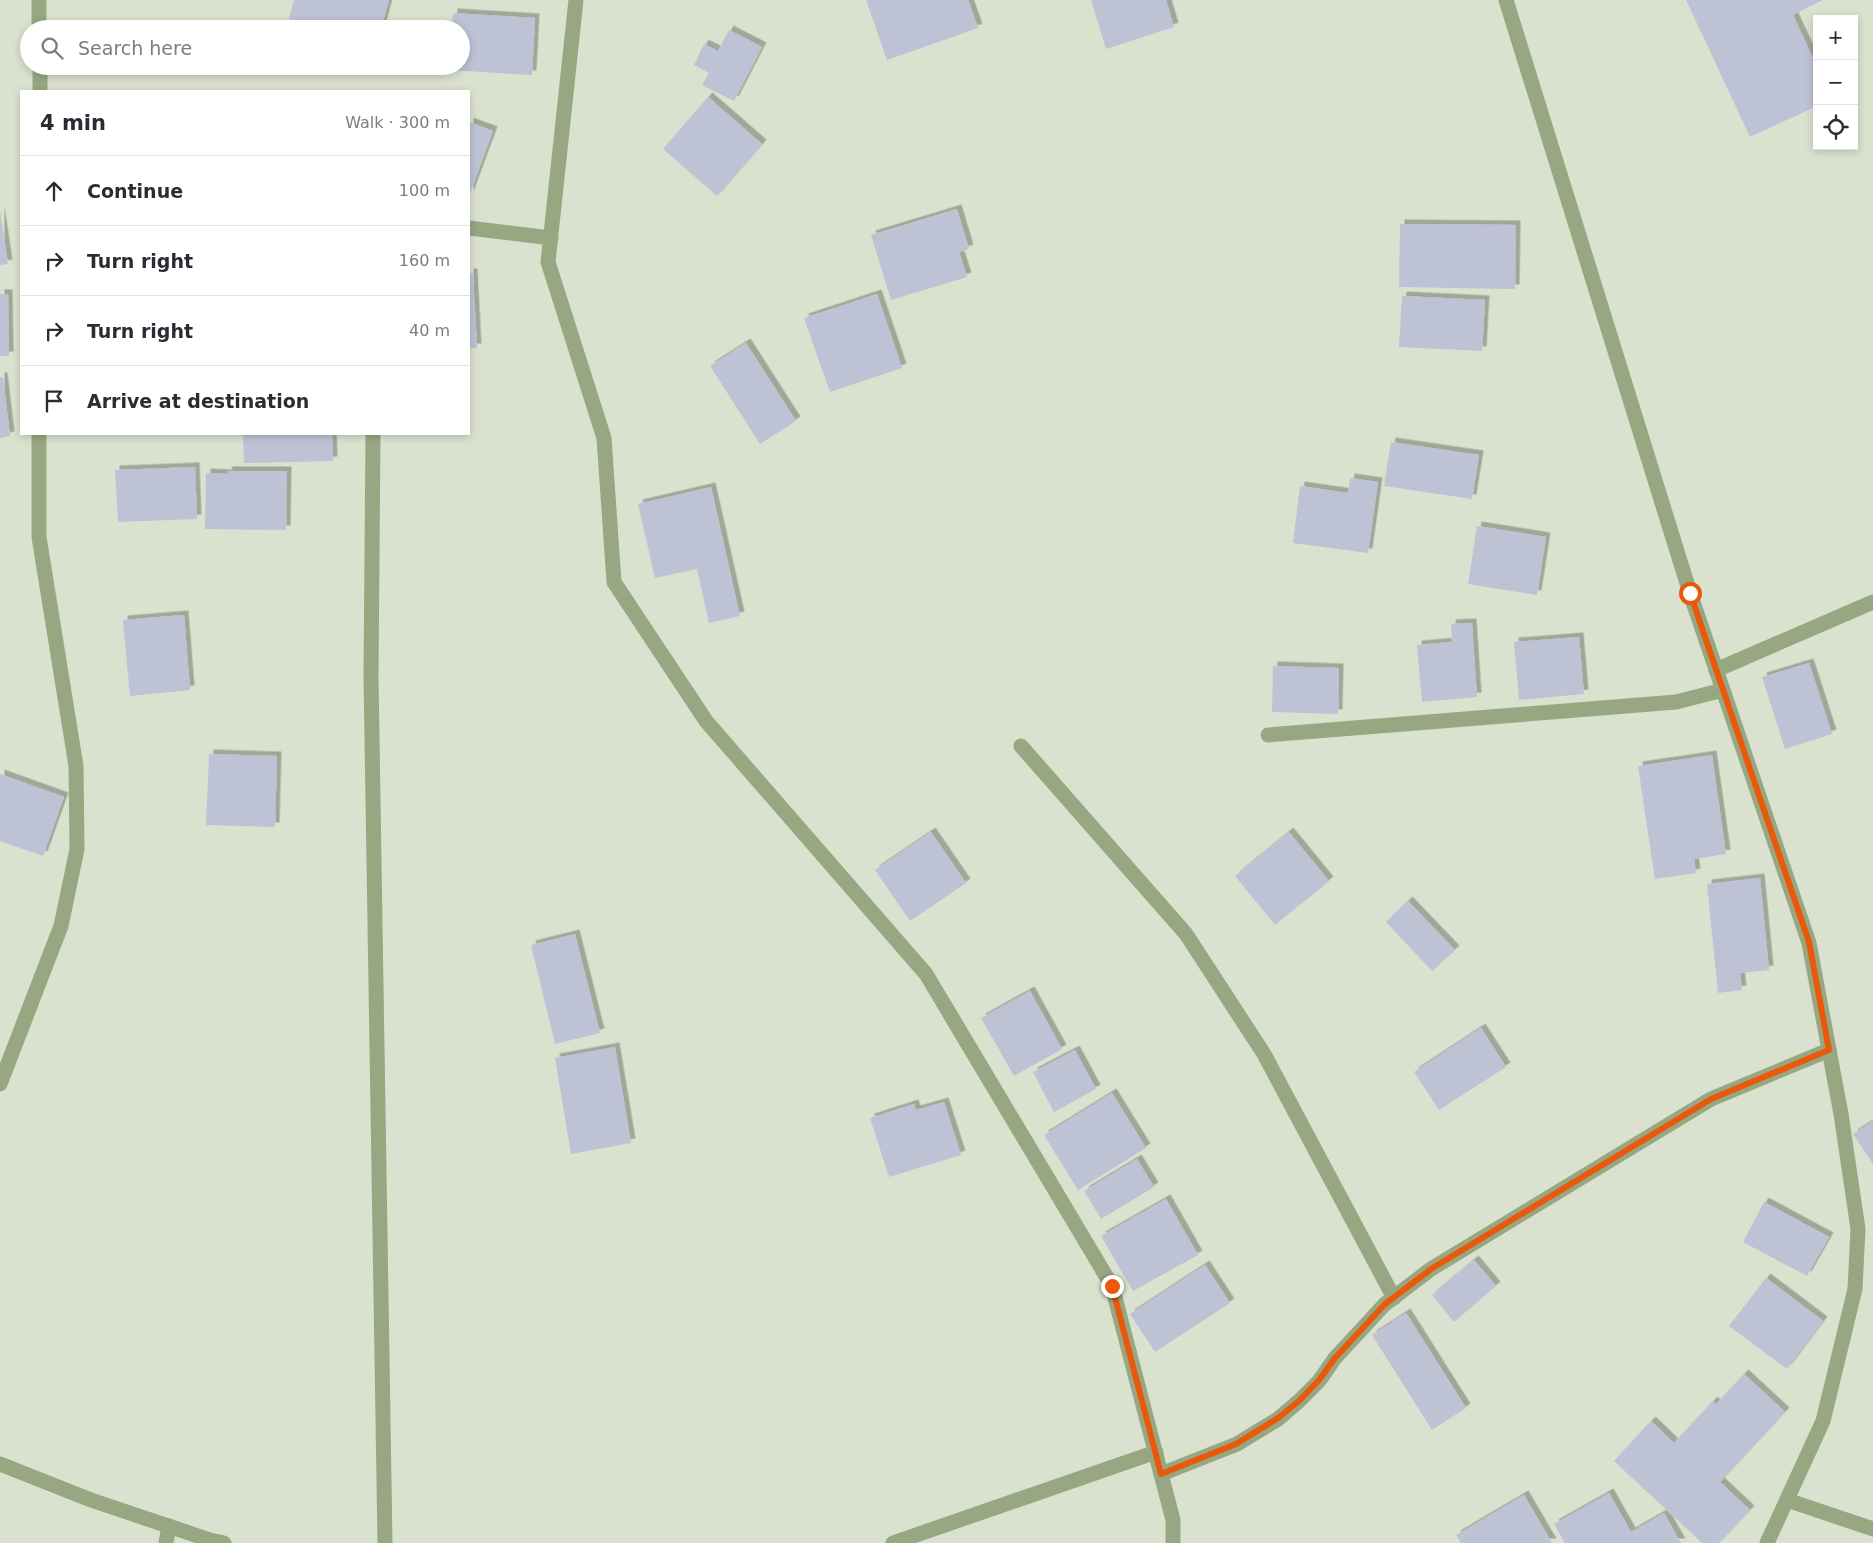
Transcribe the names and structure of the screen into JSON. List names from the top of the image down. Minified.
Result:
{"page":{"map_buttons":["+","−"],"search":"Search here","heading":["4 min","Walk · 300 m"],"list":[["Continue","100 m"],["Turn right","160 m"],["Turn right","40 m"],"Arrive at destination"]}}
